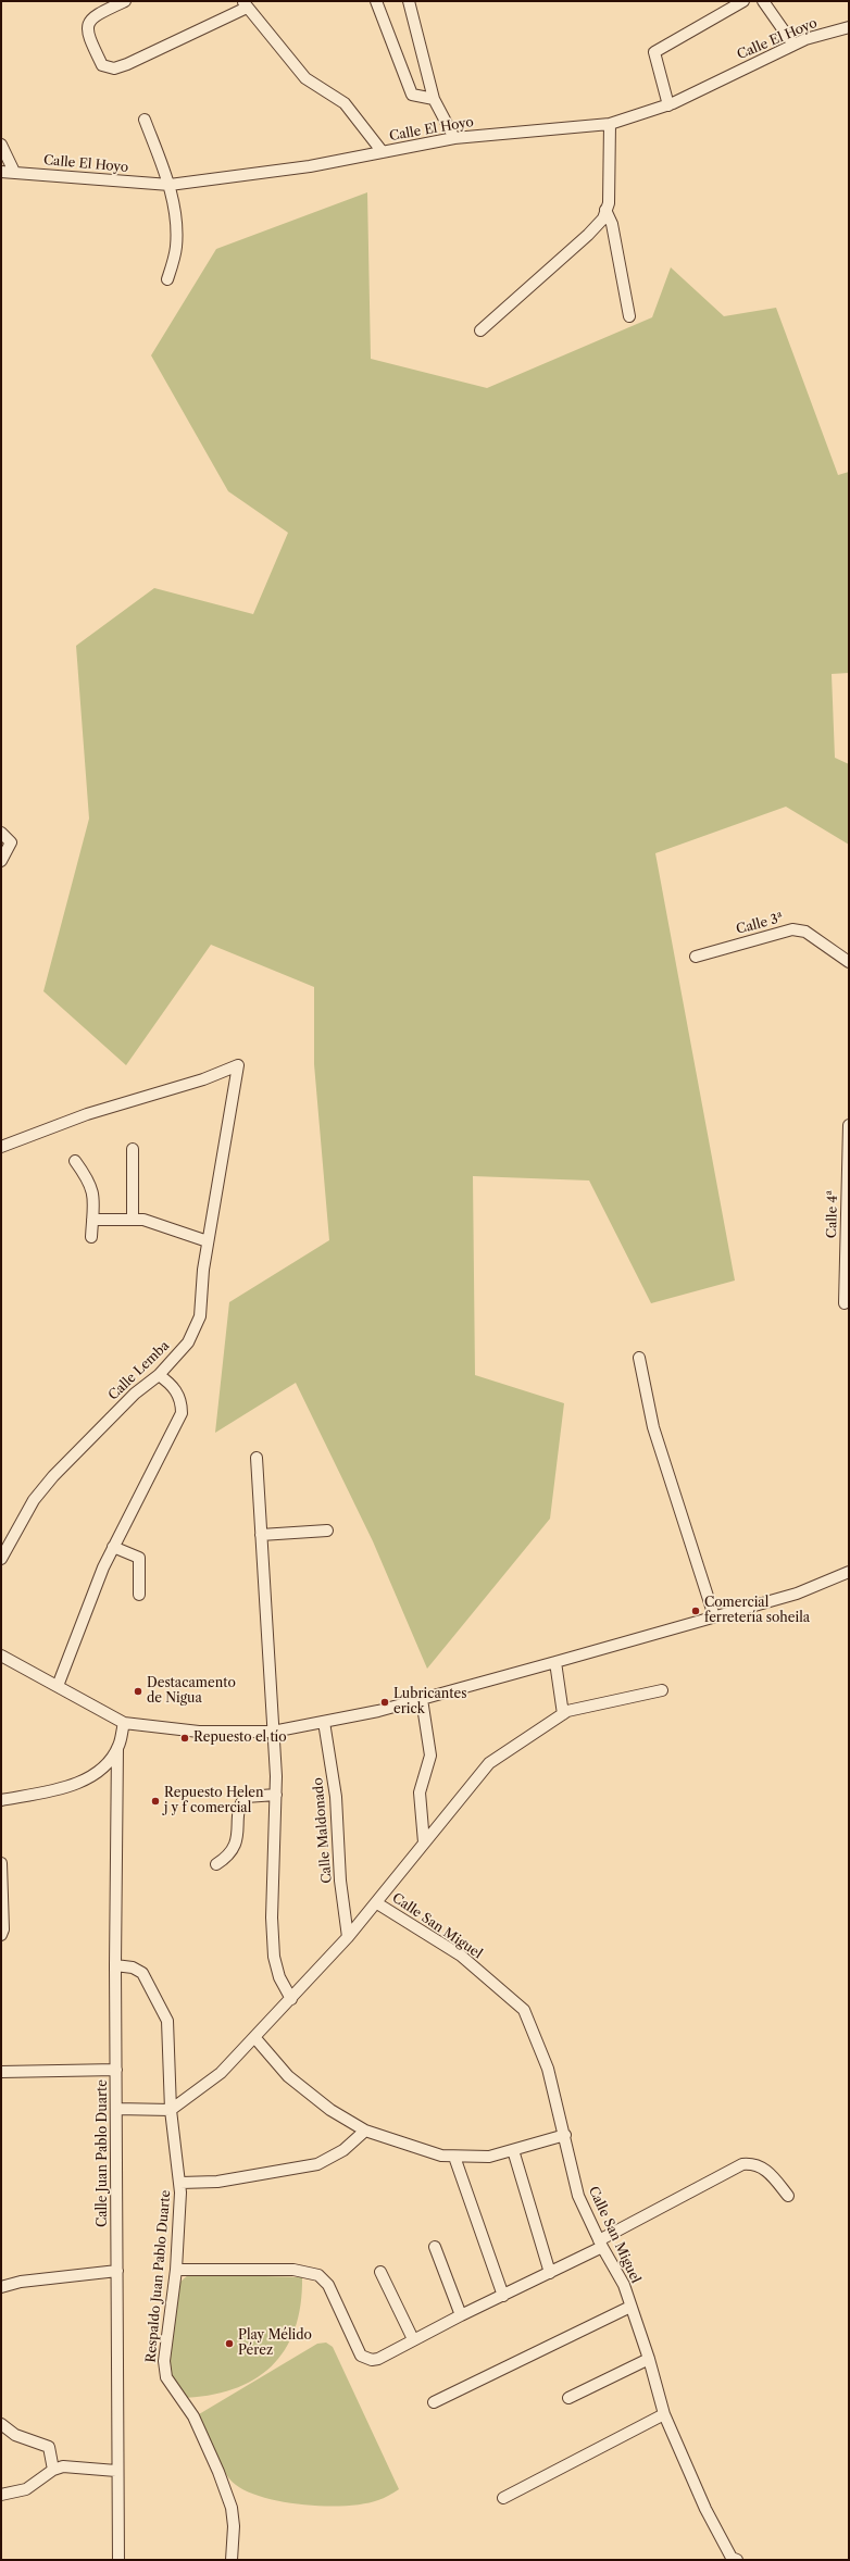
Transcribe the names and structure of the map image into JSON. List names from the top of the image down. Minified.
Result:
{"streets":{"street":["Calle El Hoyo","Calle 3ª","Calle 4ª","Calle Lemba","Calle Maldonado","Calle San Miguel","Calle Juan Pablo Duarte","Respaldo Juan Pablo Duarte"]},"crossings":[["Calle Juan Pablo Duarte","Respaldo Juan Pablo Duarte"]],"places":["Comercial ferretería soheila","Destacamento de Nigua","Lubricantes erick","Repuesto el tío","Repuesto Helen j y f comercial","Play Mélido Pérez"]}
